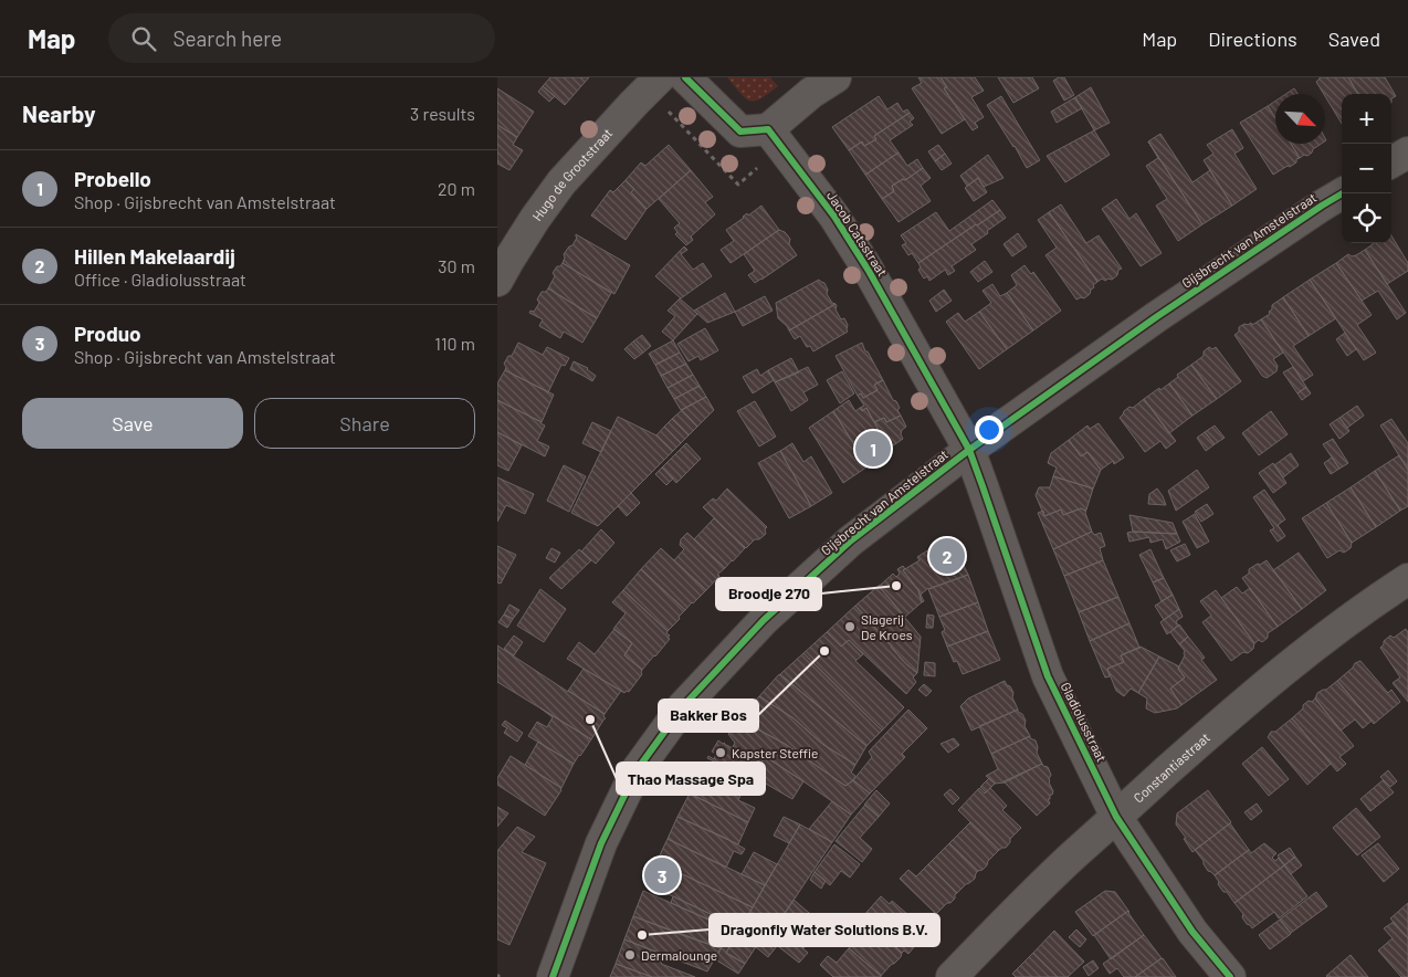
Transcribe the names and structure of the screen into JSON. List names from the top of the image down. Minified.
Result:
{"streets":{"street":["Hugo de Grootstraat","Jacob Catsstraat","Gijsbrecht van Amstelstraat","Gladiolusstraat","Constantiastraat"]},"crossings":[["Jacob Catsstraat","Gijsbrecht van Amstelstraat"],["Jacob Catsstraat","Gladiolusstraat"],["Gijsbrecht van Amstelstraat","Gladiolusstraat"],["Gladiolusstraat","Constantiastraat"]],"places":["Broodje 270","Slagerij De Kroes","Bakker Bos","Thao Massage Spa","Kapster Steffie","Dragonfly Water Solutions B.V.","Dermalounge"],"north":"bottom right","page":{"header":"Map","search":"Search here","nav":["Map","Directions","Saved"],"heading":["Nearby","3 results"],"map_buttons":["+","−"],"list":[{"mark":"1","name":"Probello","note":"Shop · Gijsbrecht van Amstelstraat","value":"20 m"},{"mark":"2","name":"Hillen Makelaardij","note":"Office · Gladiolusstraat","value":"30 m"},{"mark":"3","name":"Produo","note":"Shop · Gijsbrecht van Amstelstraat","value":"110 m"}],"buttons":["Save","Share"],"pins":["1","2","3"]}}
